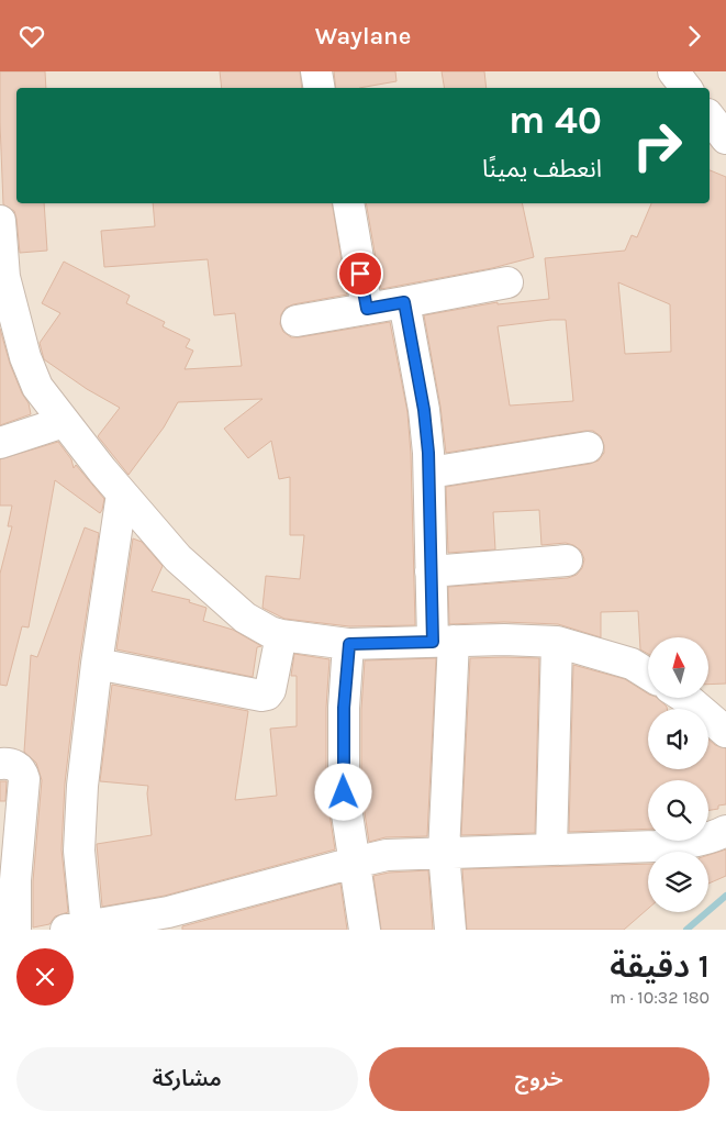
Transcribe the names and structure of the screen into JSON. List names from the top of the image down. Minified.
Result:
{"north":"top","page":{"header":"Waylane","turn":["40 m","انعطف يمينًا"],"heading":["1 دقيقة","180 m · 10:32"],"buttons":["خروج","مشاركة"]}}
